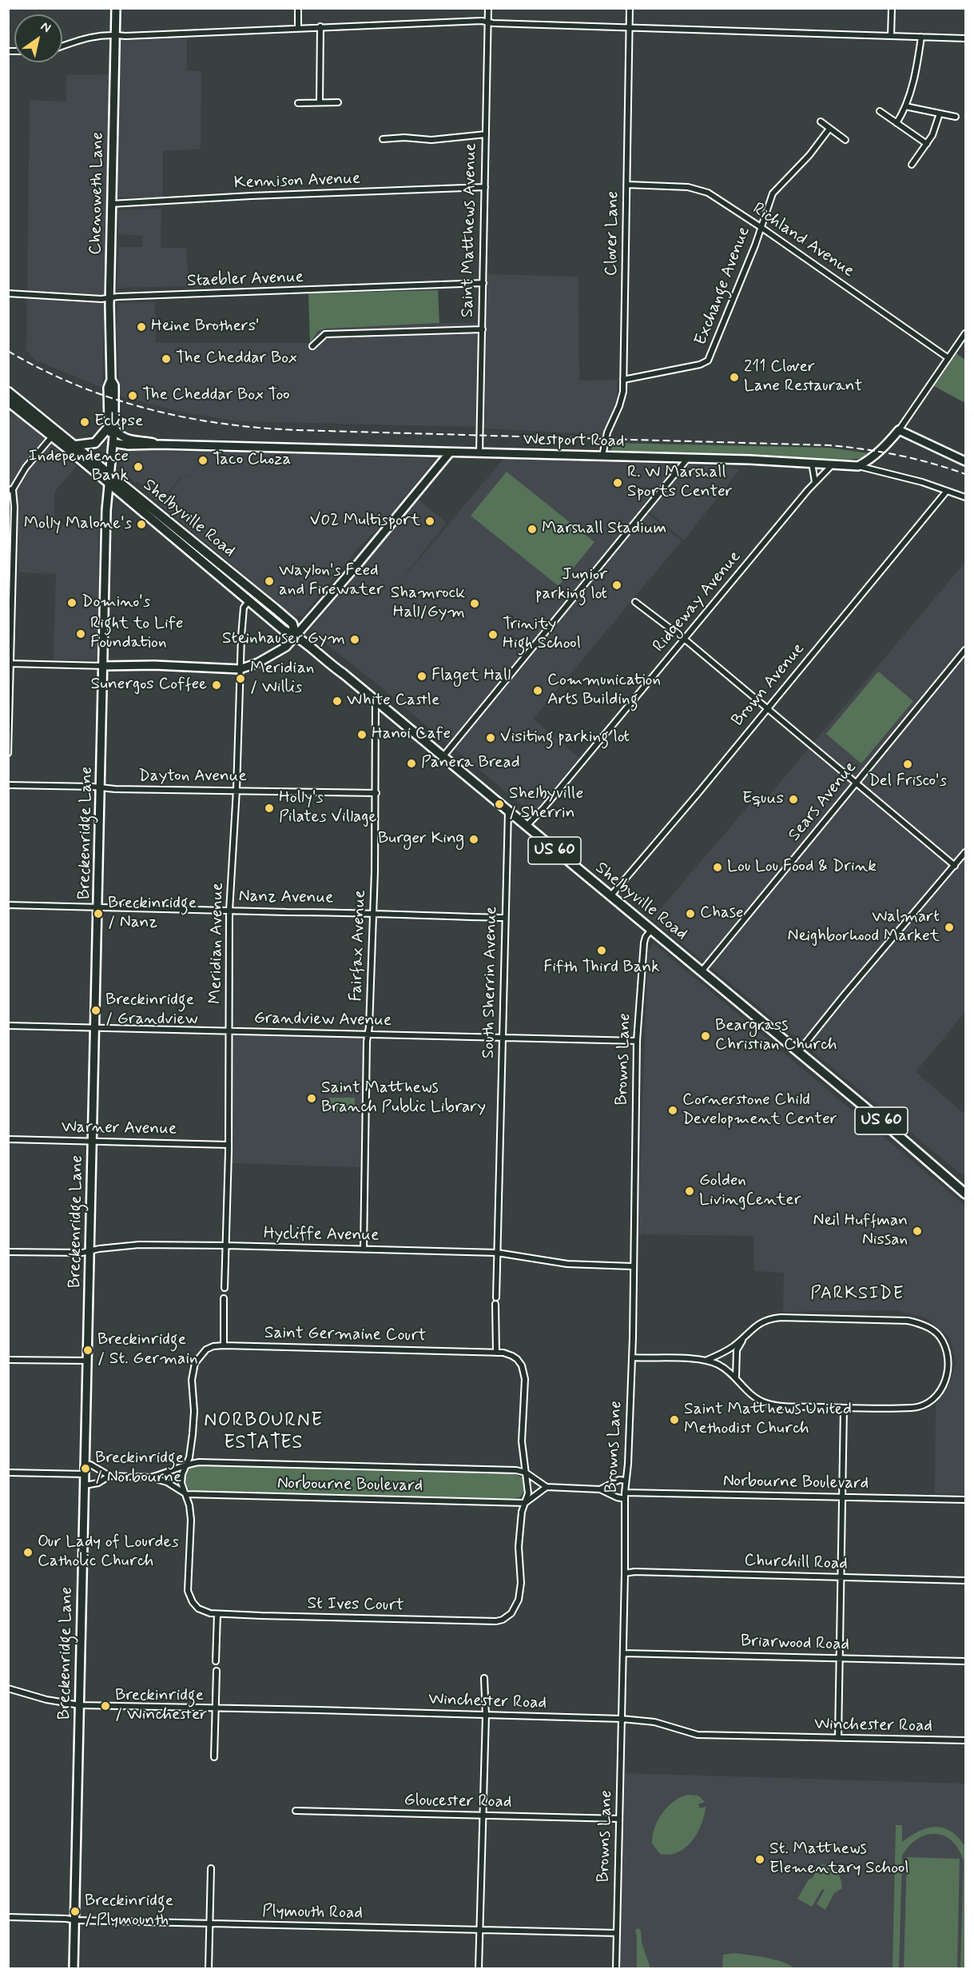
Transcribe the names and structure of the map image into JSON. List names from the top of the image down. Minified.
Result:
{"streets":{"main road":["Chenoweth Lane","Westport Road","Shelbyville Road","Breckenridge Lane","US 60"],"street":["Kennison Avenue","Saint Matthews Avenue","Clover Lane","Richland Avenue","Staebler Avenue","Exchange Avenue","Ridgeway Avenue","Brown Avenue","Dayton Avenue","Sears Avenue","Nanz Avenue","Meridian Avenue","Fairfax Avenue","South Sherrin Avenue","Grandview Avenue","Browns Lane","Warner Avenue","Hycliffe Avenue","Saint Germaine Court","Norbourne Boulevard","Churchill Road","St Ives Court","Briarwood Road","Winchester Road","Gloucester Road","Plymouth Road"]},"crossings":[["Kennison Avenue","Chenoweth Lane"],["Kennison Avenue","Saint Matthews Avenue"],["Chenoweth Lane","Staebler Avenue"],["Chenoweth Lane","Westport Road"],["Chenoweth Lane","Shelbyville Road"],["Chenoweth Lane","Breckenridge Lane"],["Saint Matthews Avenue","Staebler Avenue"],["Saint Matthews Avenue","Westport Road"],["Clover Lane","Richland Avenue"],["Clover Lane","Exchange Avenue"],["Clover Lane","Westport Road"],["Richland Avenue","Exchange Avenue"],["Westport Road","Ridgeway Avenue"],["Shelbyville Road","Ridgeway Avenue"],["Shelbyville Road","Brown Avenue"],["Shelbyville Road","Sears Avenue"],["Shelbyville Road","Breckenridge Lane"],["Shelbyville Road","Meridian Avenue"],["Shelbyville Road","Fairfax Avenue"],["Shelbyville Road","South Sherrin Avenue"],["Shelbyville Road","Browns Lane"],["Dayton Avenue","Breckenridge Lane"],["Dayton Avenue","Meridian Avenue"],["Dayton Avenue","Fairfax Avenue"],["Breckenridge Lane","Nanz Avenue"],["Breckenridge Lane","Grandview Avenue"],["Breckenridge Lane","Warner Avenue"],["Breckenridge Lane","Hycliffe Avenue"],["Breckenridge Lane","Norbourne Boulevard"],["Breckenridge Lane","Winchester Road"],["Breckenridge Lane","Plymouth Road"],["Nanz Avenue","Meridian Avenue"],["Nanz Avenue","Fairfax Avenue"],["Nanz Avenue","South Sherrin Avenue"],["Meridian Avenue","Grandview Avenue"],["Meridian Avenue","Warner Avenue"],["Meridian Avenue","Hycliffe Avenue"],["Fairfax Avenue","Grandview Avenue"],["Fairfax Avenue","Hycliffe Avenue"],["South Sherrin Avenue","Grandview Avenue"],["South Sherrin Avenue","Hycliffe Avenue"],["Grandview Avenue","Browns Lane"],["Browns Lane","Hycliffe Avenue"],["Browns Lane","Norbourne Boulevard"],["Browns Lane","Churchill Road"],["Browns Lane","Briarwood Road"],["Browns Lane","Winchester Road"],["Browns Lane","Gloucester Road"],["Browns Lane","Plymouth Road"],["Saint Germaine Court","Norbourne Boulevard"],["Norbourne Boulevard","St Ives Court"]],"districts":["PARKSIDE","NORBOURNE ESTATES"],"places":["Heine Brothers'","The Cheddar Box","211 Clover Lane Restaurant","The Cheddar Box Too","Eclipse","Taco Choza","Independence Bank","R. W Marshall Sports Center","V02 Multisport","Molly Malone's","Marshall Stadium","Waylon's Feed and Firewater","Junior parking lot","Domino's","Shamrock Hall/Gym","Right to Life Foundation","Trinity High School","Steinhauser Gym","Flaget Hall","Meridian / Willis","Sunergos Coffee","Communication Arts Building","White Castle","Hanoi Cafe","Visiting parking lot","Panera Bread","Del Frisco's","Equus","Shelbyville / Sherrin","Holly's Pilates Village","Burger King","Lou Lou Food & Drink","Breckinridge / Nanz","Chase","Walmart Neighborhood Market","Fifth Third Bank","Breckinridge / Grandview","Beargrass Christian Church","Saint Matthews Branch Public Library","Cornerstone Child Development Center","Golden LivingCenter","Neil Huffman Nissan","Breckinridge / St. Germain","Saint Matthews United Methodist Church","Breckinridge / Norbourne","Our Lady of Lourdes Catholic Church","Breckinridge / Winchester","St. Matthews Elementary School","Breckinridge / Plymounth"],"north":"top right"}
